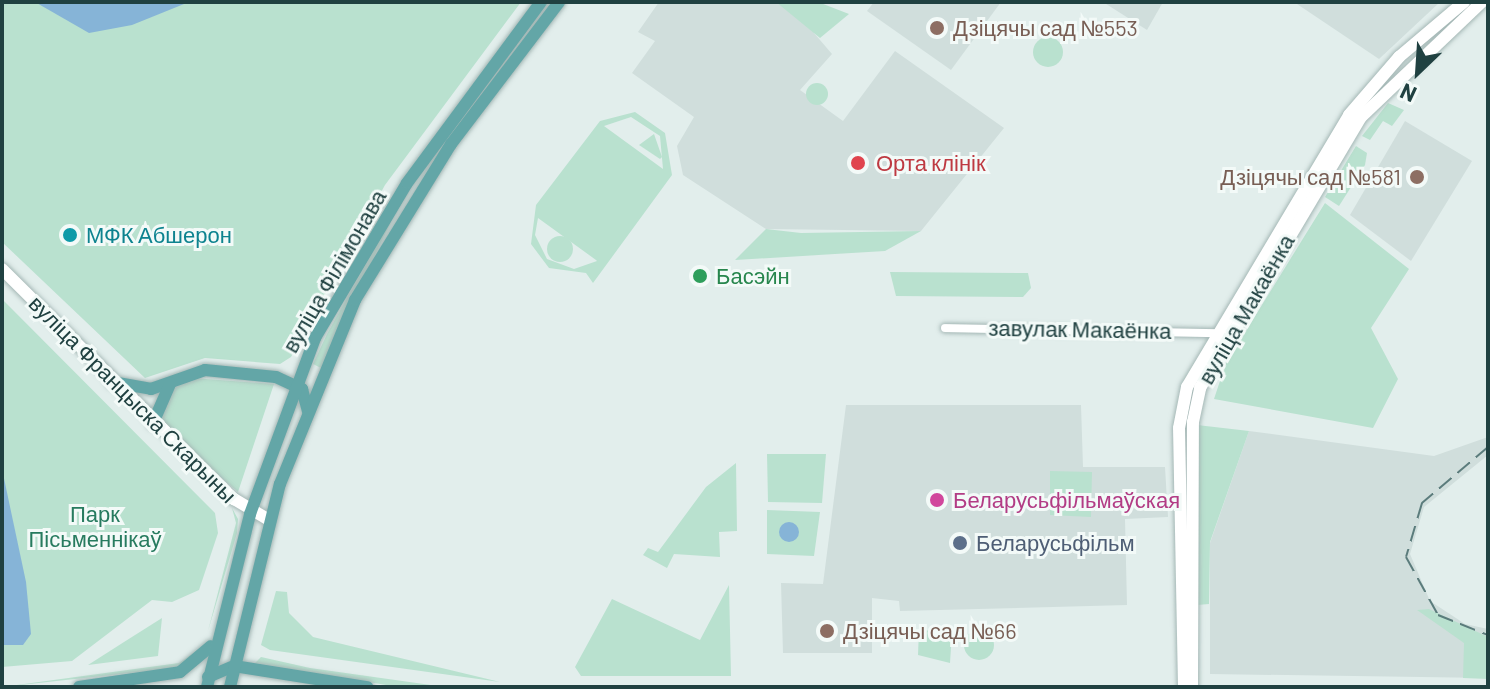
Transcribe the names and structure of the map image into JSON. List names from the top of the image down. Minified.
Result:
{"streets":{"main road":["вуліца Філімонава"],"street":["вуліца Макаёнка","завулак Макаёнка","вуліца Францыска Скарыны"]},"crossings":[["вуліца Філімонава","вуліца Францыска Скарыны"],["вуліца Макаёнка","завулак Макаёнка"]],"parks":["Парк Пісьменнікаў"],"places":["Дзіцячы сад №553","Орта клінік","Дзіцячы сад №581","МФК Абшерон","Басэйн","Беларусьфільмаўская","Беларусьфільм","Дзіцячы сад №66"],"north":"bottom left"}
